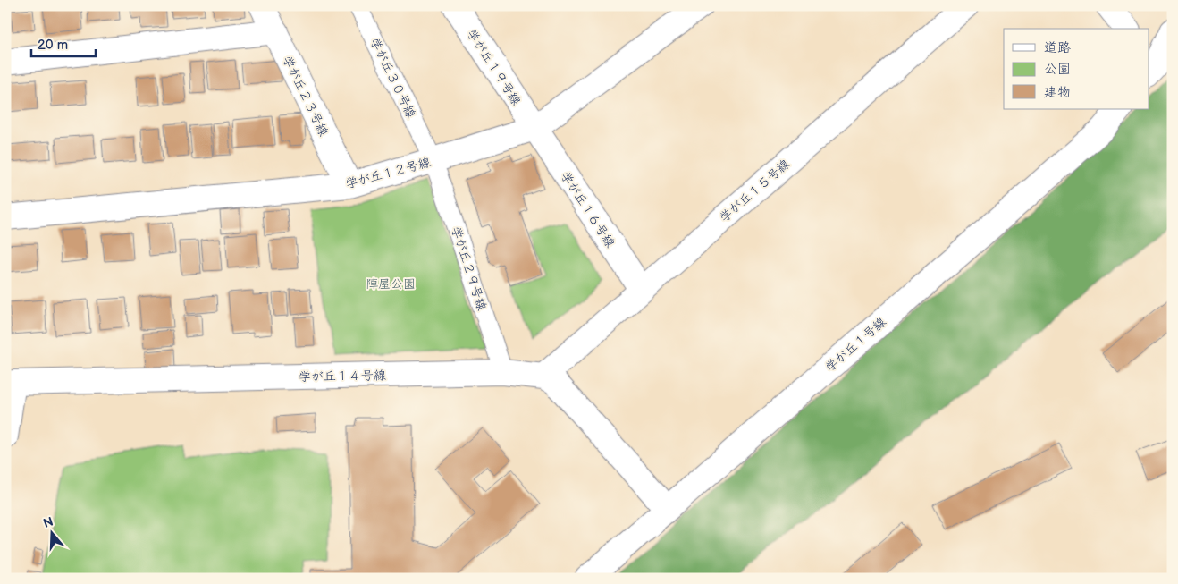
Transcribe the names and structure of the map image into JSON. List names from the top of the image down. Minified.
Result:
{"streets":{"street":["学が丘１９号線","学が丘３０号線","学が丘２３号線","学が丘１２号線","学が丘１５号線","学が丘１６号線","学が丘２９号線","学が丘１号線","学が丘１４号線"]},"crossings":[["学が丘１９号線","学が丘１２号線"],["学が丘１９号線","学が丘１６号線"],["学が丘２３号線","学が丘１２号線"],["学が丘１２号線","学が丘１６号線"],["学が丘１５号線","学が丘１６号線"],["学が丘１５号線","学が丘１４号線"],["学が丘１号線","学が丘１４号線"]],"parks":["陣屋公園"],"legend":["道路","公園","建物"],"scale_bar":"20 m","north":"top"}
